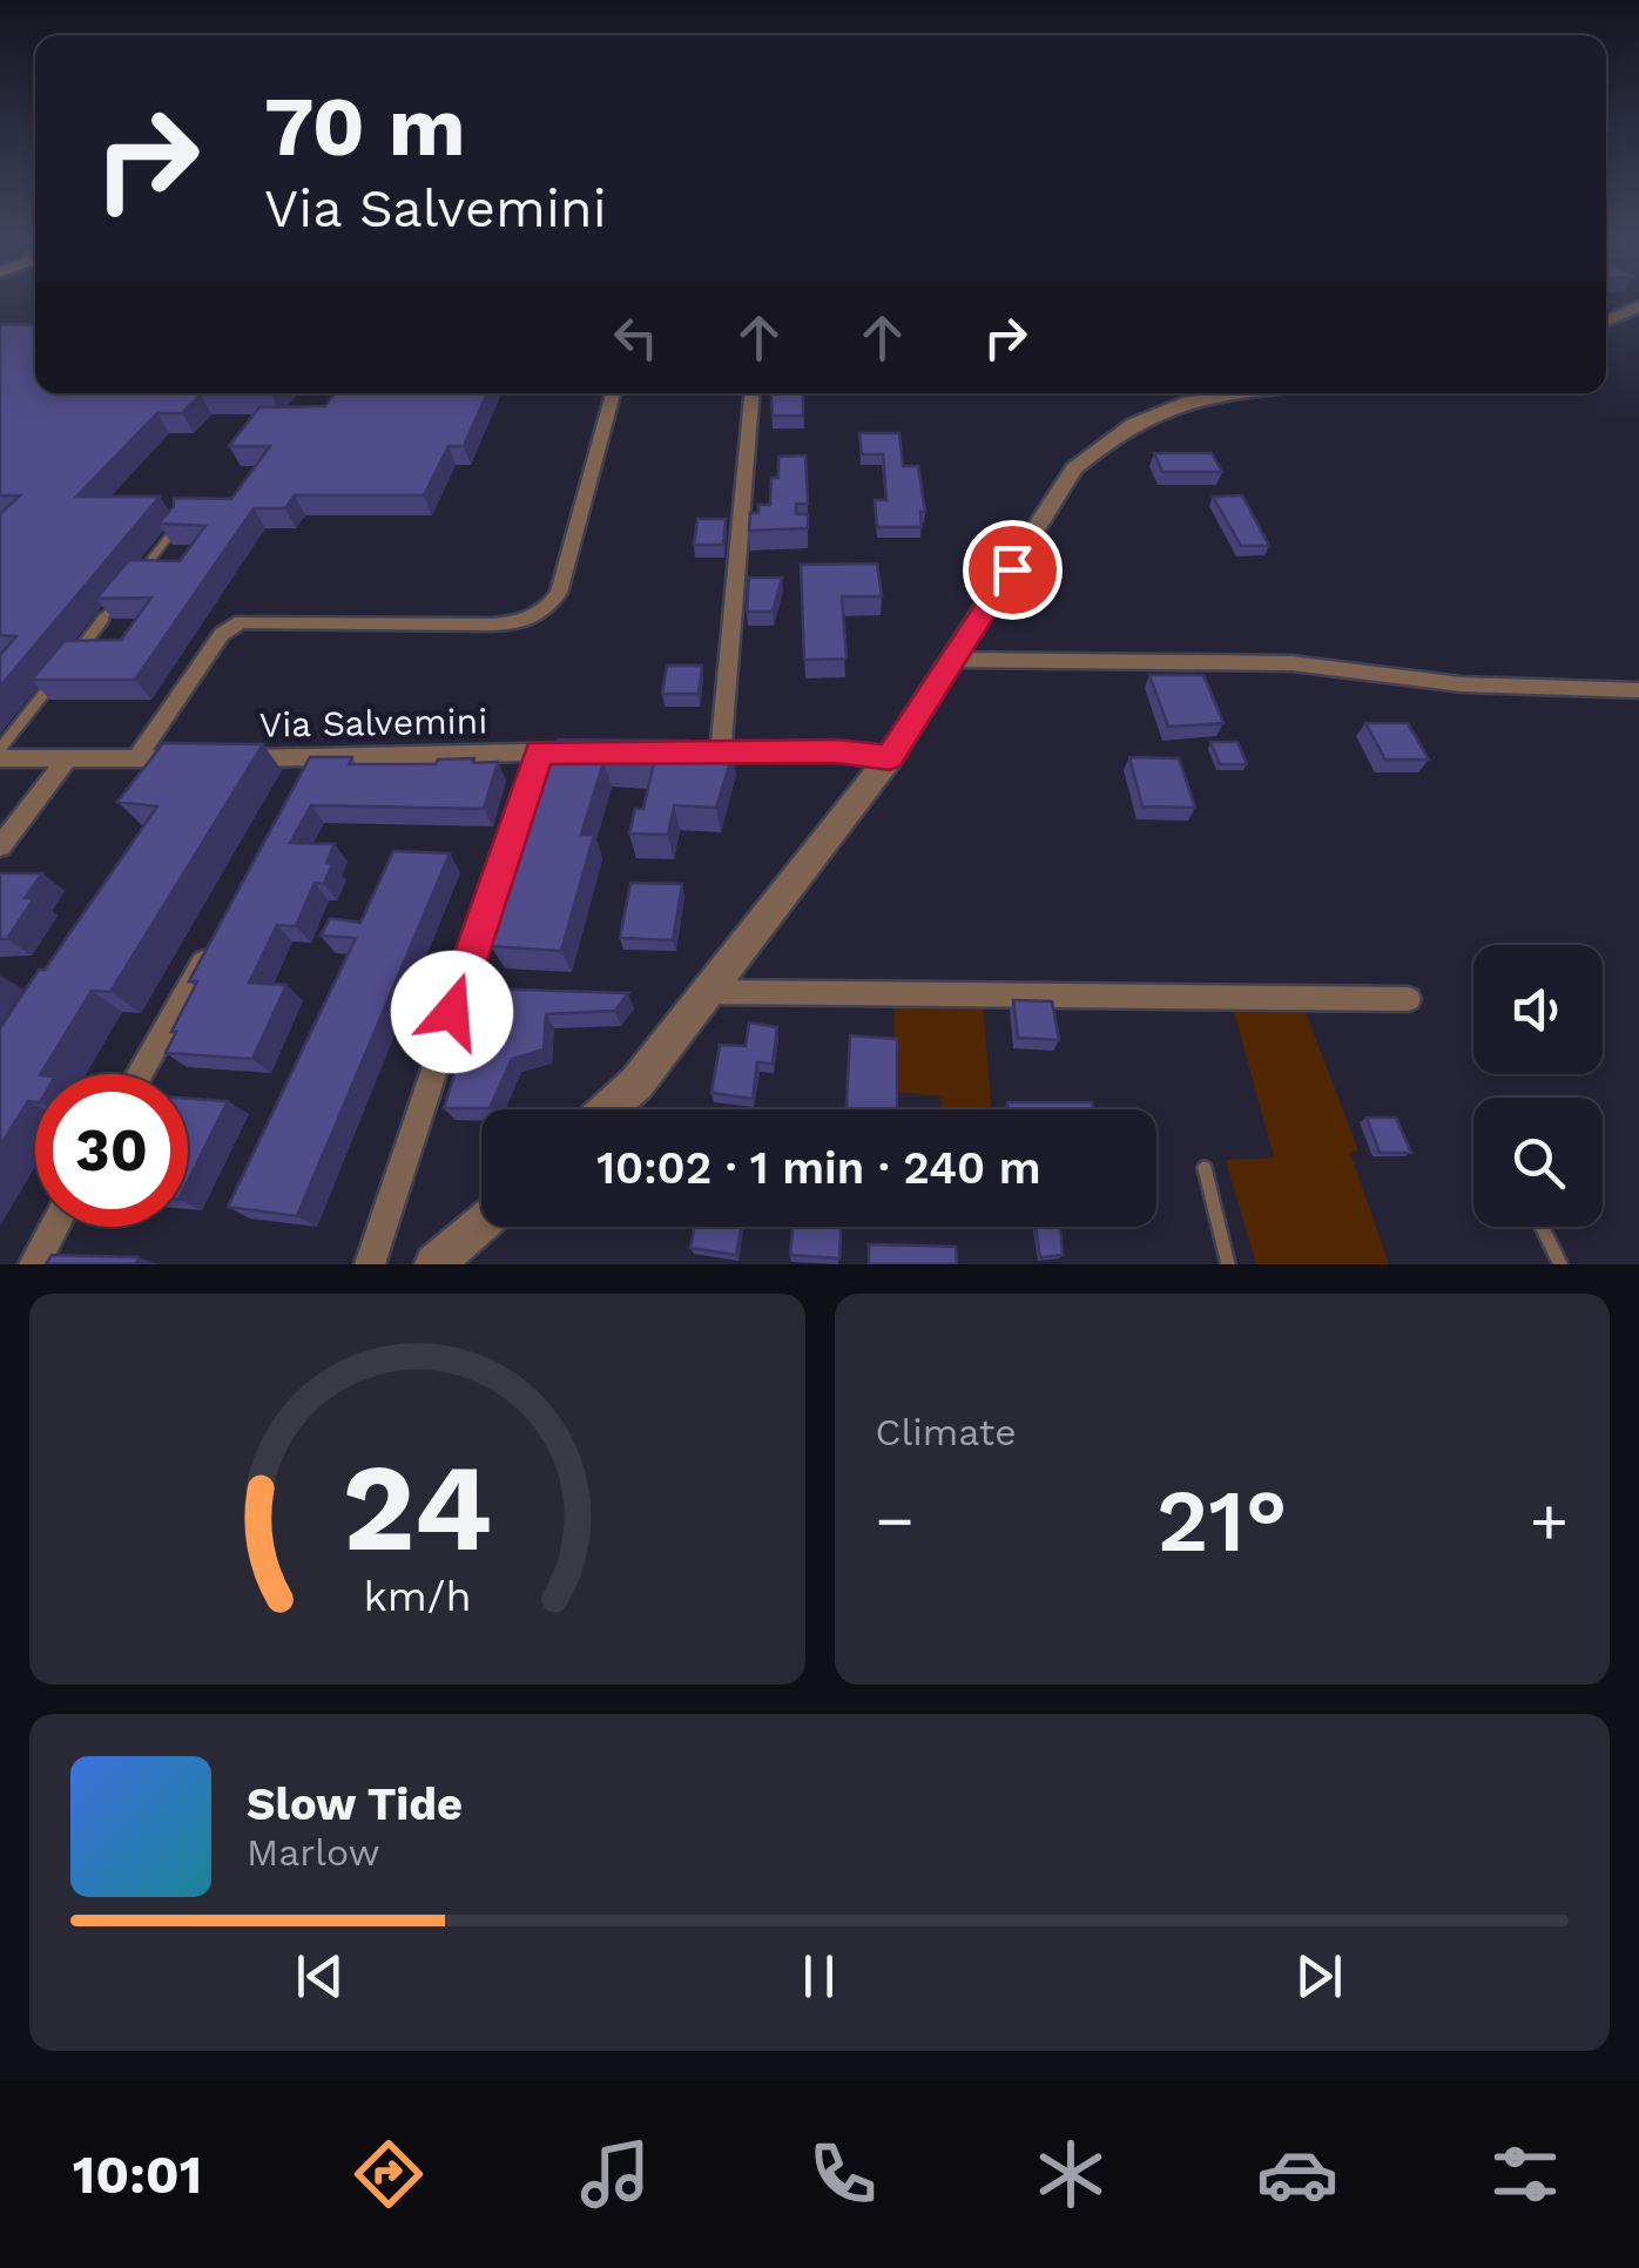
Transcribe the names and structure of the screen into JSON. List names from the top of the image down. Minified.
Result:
{"streets":{"street":["Via Salvemini"]},"page":{"turn":["70 m","Via Salvemini"],"limit":"30","trip":"10:02 · 1 min · 240 m","tile":"Climate","heat":["−","21°","+"],"song":["Slow Tide","Marlow"],"tabs":"10:01","gauge":["24","km/h"]}}
